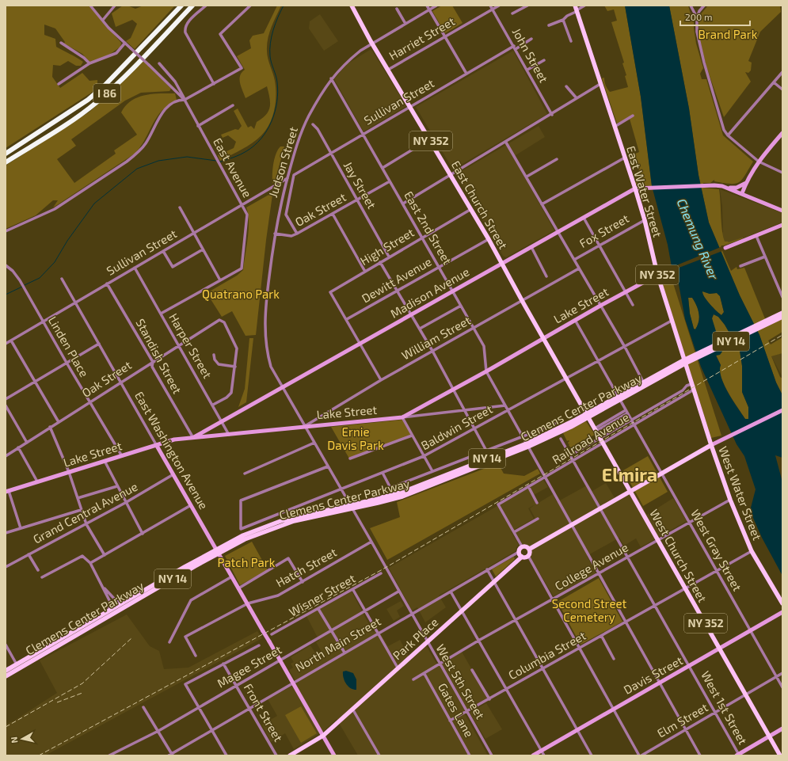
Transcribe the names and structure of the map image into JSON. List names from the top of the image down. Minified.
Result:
{"streets":{"highway":["I 86"],"main road":["NY 352","East Water Street","East Church Street","NY 14","Clemens Center Parkway","West Water Street","West Church Street","Park Place"],"street":["Harriet Street","John Street","Sullivan Street","Judson Street","East Avenue","Jay Street","Oak Street","East 2nd Street","Fox Street","High Street","Dewitt Avenue","Madison Avenue","Lake Street","William Street","Harper Street","Linden Place","Standish Street","Baldwin Street","Railroad Avenue","East Washington Avenue","Grand Central Avenue","West Gray Street","College Avenue","Hatch Street","Wisner Street","North Main Street","Columbia Street","Magee Street","Davis Street","West 5th Street","West 1st Street","Gates Lane","Front Street","Elm Street"]},"crossings":[["Harriet Street","John Street"],["Harriet Street","East Church Street"],["John Street","Sullivan Street"],["Sullivan Street","Judson Street"],["Sullivan Street","East Avenue"],["Sullivan Street","Jay Street"],["Sullivan Street","East Church Street"],["Sullivan Street","Oak Street"],["Sullivan Street","East 2nd Street"],["Sullivan Street","Harper Street"],["Sullivan Street","Linden Place"],["Sullivan Street","Standish Street"],["Sullivan Street","East Washington Avenue"],["Judson Street","East Church Street"],["Judson Street","Oak Street"],["Judson Street","East 2nd Street"],["Judson Street","Madison Avenue"],["Judson Street","Lake Street"],["Judson Street","William Street"],["Judson Street","Baldwin Street"],["Judson Street","West 5th Street"],["East Avenue","Harper Street"],["Jay Street","Oak Street"],["Jay Street","High Street"],["East Water Street","Fox Street"],["East Water Street","Madison Avenue"],["East Water Street","Lake Street"],["East Water Street","Clemens Center Parkway"],["East Water Street","Baldwin Street"],["East Water Street","West Water Street"],["East Church Street","High Street"],["East Church Street","Dewitt Avenue"],["East Church Street","Madison Avenue"],["East Church Street","Lake Street"],["East Church Street","William Street"],["East Church Street","Clemens Center Parkway"],["East Church Street","Baldwin Street"],["East Church Street","West Church Street"],["Oak Street","East 2nd Street"],["Oak Street","Harper Street"],["Oak Street","Linden Place"],["Oak Street","Standish Street"],["Oak Street","East Washington Avenue"],["East 2nd Street","High Street"],["East 2nd Street","Dewitt Avenue"],["East 2nd Street","Madison Avenue"],["East 2nd Street","Lake Street"],["East 2nd Street","William Street"],["East 2nd Street","Clemens Center Parkway"],["East 2nd Street","Baldwin Street"],["East 2nd Street","Railroad Avenue"],["East 2nd Street","College Avenue"],["East 2nd Street","Columbia Street"],["East 2nd Street","Davis Street"],["East 2nd Street","Elm Street"],["High Street","Dewitt Avenue"],["Madison Avenue","Lake Street"],["Madison Avenue","Harper Street"],["Madison Avenue","Standish Street"],["Lake Street","William Street"],["Lake Street","Harper Street"],["Lake Street","Linden Place"],["Lake Street","Standish Street"],["Lake Street","East Washington Avenue"],["Lake Street","West Gray Street"],["Clemens Center Parkway","East Washington Avenue"],["Clemens Center Parkway","West Gray Street"],["Clemens Center Parkway","West Church Street"],["Clemens Center Parkway","West 5th Street"],["Baldwin Street","West Gray Street"],["Baldwin Street","West 5th Street"],["Railroad Avenue","West Water Street"],["Railroad Avenue","West Gray Street"],["Railroad Avenue","West Church Street"],["Railroad Avenue","West 1st Street"],["East Washington Avenue","Grand Central Avenue"],["East Washington Avenue","Hatch Street"],["East Washington Avenue","Park Place"],["East Washington Avenue","North Main Street"],["East Washington Avenue","Magee Street"],["West Water Street","College Avenue"],["West Water Street","Columbia Street"],["West Gray Street","College Avenue"],["West Gray Street","Columbia Street"],["West Gray Street","Davis Street"],["West Gray Street","Elm Street"],["West Church Street","College Avenue"],["West Church Street","Columbia Street"],["West Church Street","Davis Street"],["West Church Street","Elm Street"],["College Avenue","West 5th Street"],["College Avenue","West 1st Street"],["College Avenue","Gates Lane"],["Hatch Street","West 5th Street"],["Park Place","North Main Street"],["Park Place","West 5th Street"],["North Main Street","West 5th Street"],["North Main Street","Front Street"],["Columbia Street","West 5th Street"],["Columbia Street","West 1st Street"],["Columbia Street","Gates Lane"],["Magee Street","West 5th Street"],["Magee Street","Front Street"],["Davis Street","West 1st Street"],["West 1st Street","Elm Street"]],"districts":["Elmira"],"water":["Chemung River"],"parks":["Brand Park","Quatrano Park","Ernie Davis Park","Patch Park","Second Street Cemetery"],"scale_bar":"200 m","north":"left"}
